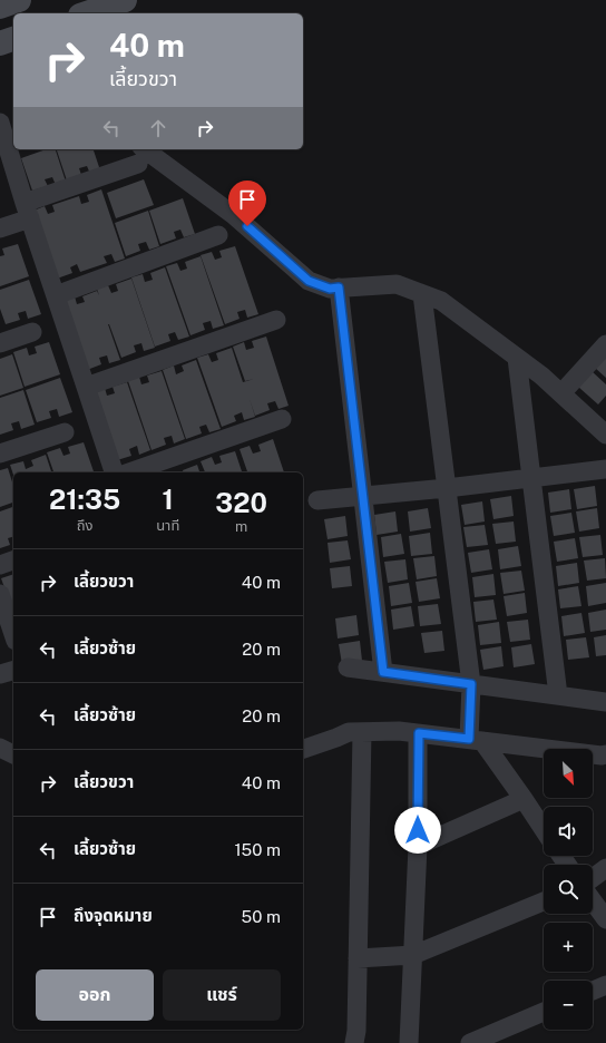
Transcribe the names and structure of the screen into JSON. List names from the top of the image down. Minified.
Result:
{"north":"bottom right","page":{"turn":["40 m","เลี้ยวขวา"],"eta":["21:35","ถึง","1","นาที","320","m"],"list":[{"name":"เลี้ยวขวา","value":"40 m"},{"name":"เลี้ยวซ้าย","value":"20 m"},{"name":"เลี้ยวซ้าย","value":"20 m"},{"name":"เลี้ยวขวา","value":"40 m"},{"name":"เลี้ยวซ้าย","value":"150 m"},{"name":"ถึงจุดหมาย","value":"50 m"}],"map_buttons":["+","−"],"buttons":["ออก","แชร์"]}}
